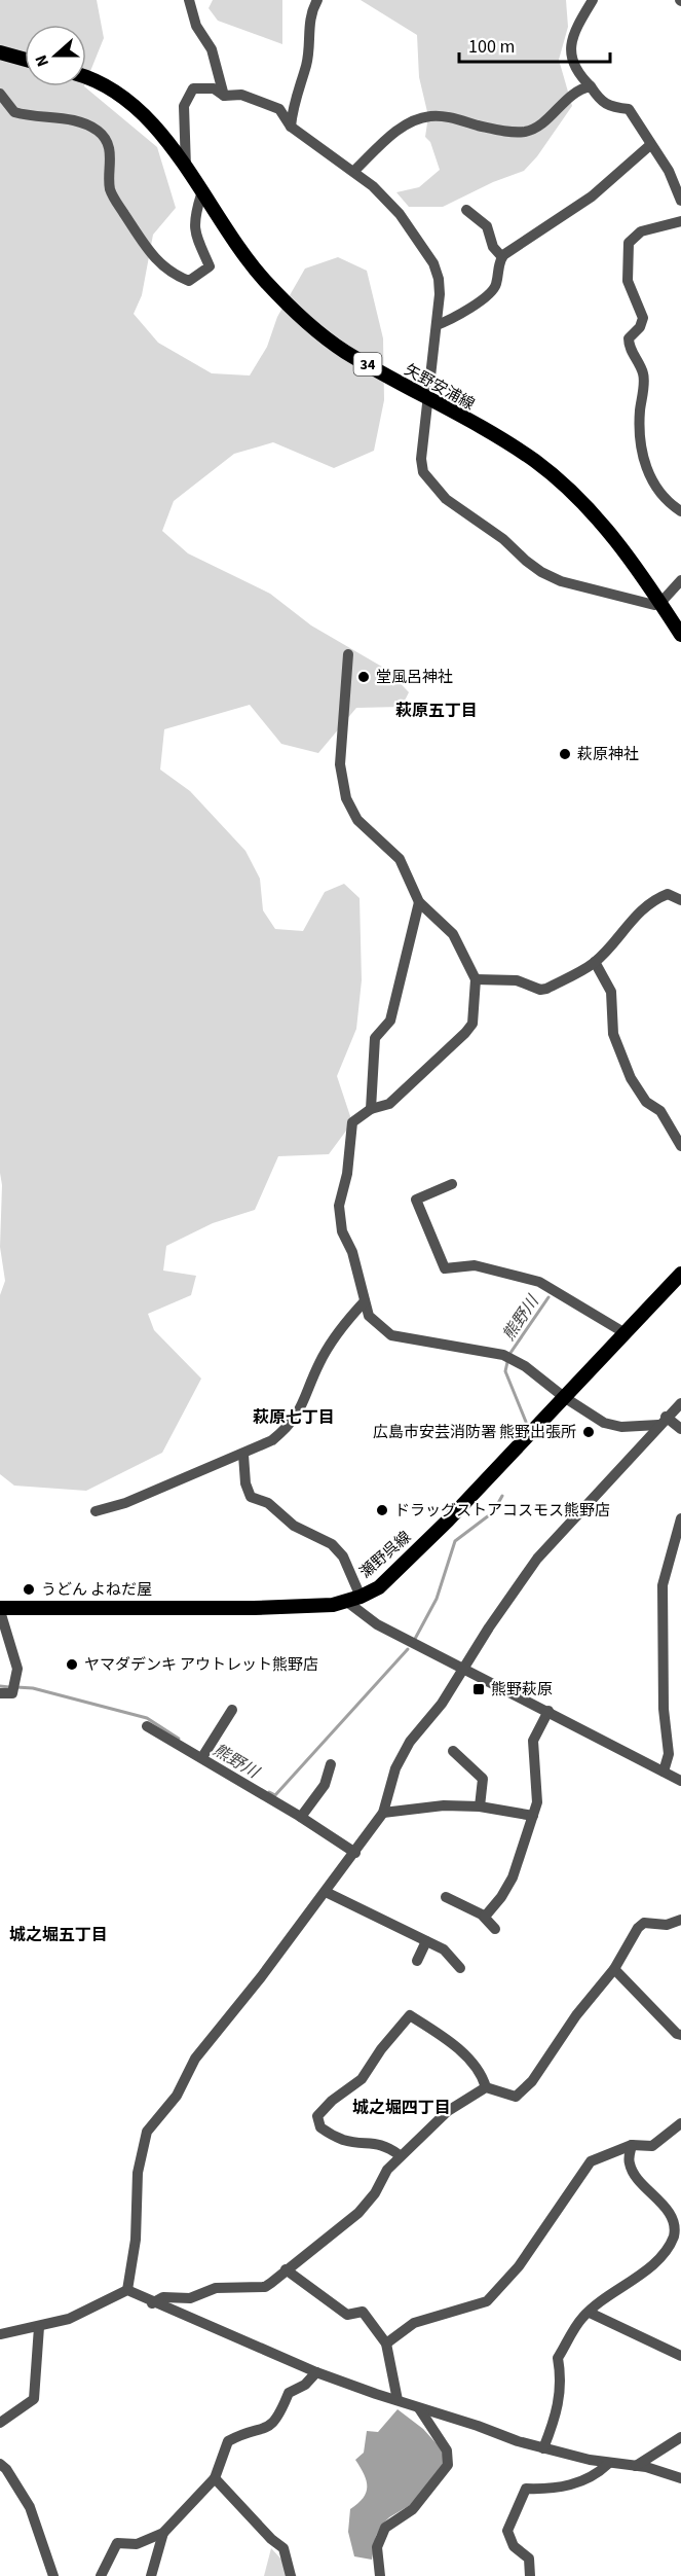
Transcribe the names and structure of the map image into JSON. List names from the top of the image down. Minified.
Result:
{"streets":{"main road":["34","矢野安浦線","瀬野呉線"]},"districts":["萩原五丁目","萩原七丁目","城之堀五丁目","城之堀四丁目"],"water":["熊野川"],"places":{"other":["堂風呂神社","萩原神社","広島市安芸消防署 熊野出張所","ドラッグストアコスモス熊野店","うどん よねだ屋","ヤマダデンキ アウトレット熊野店"],"transit":["熊野萩原"]},"scale_bar":"100 m","north":"left"}
